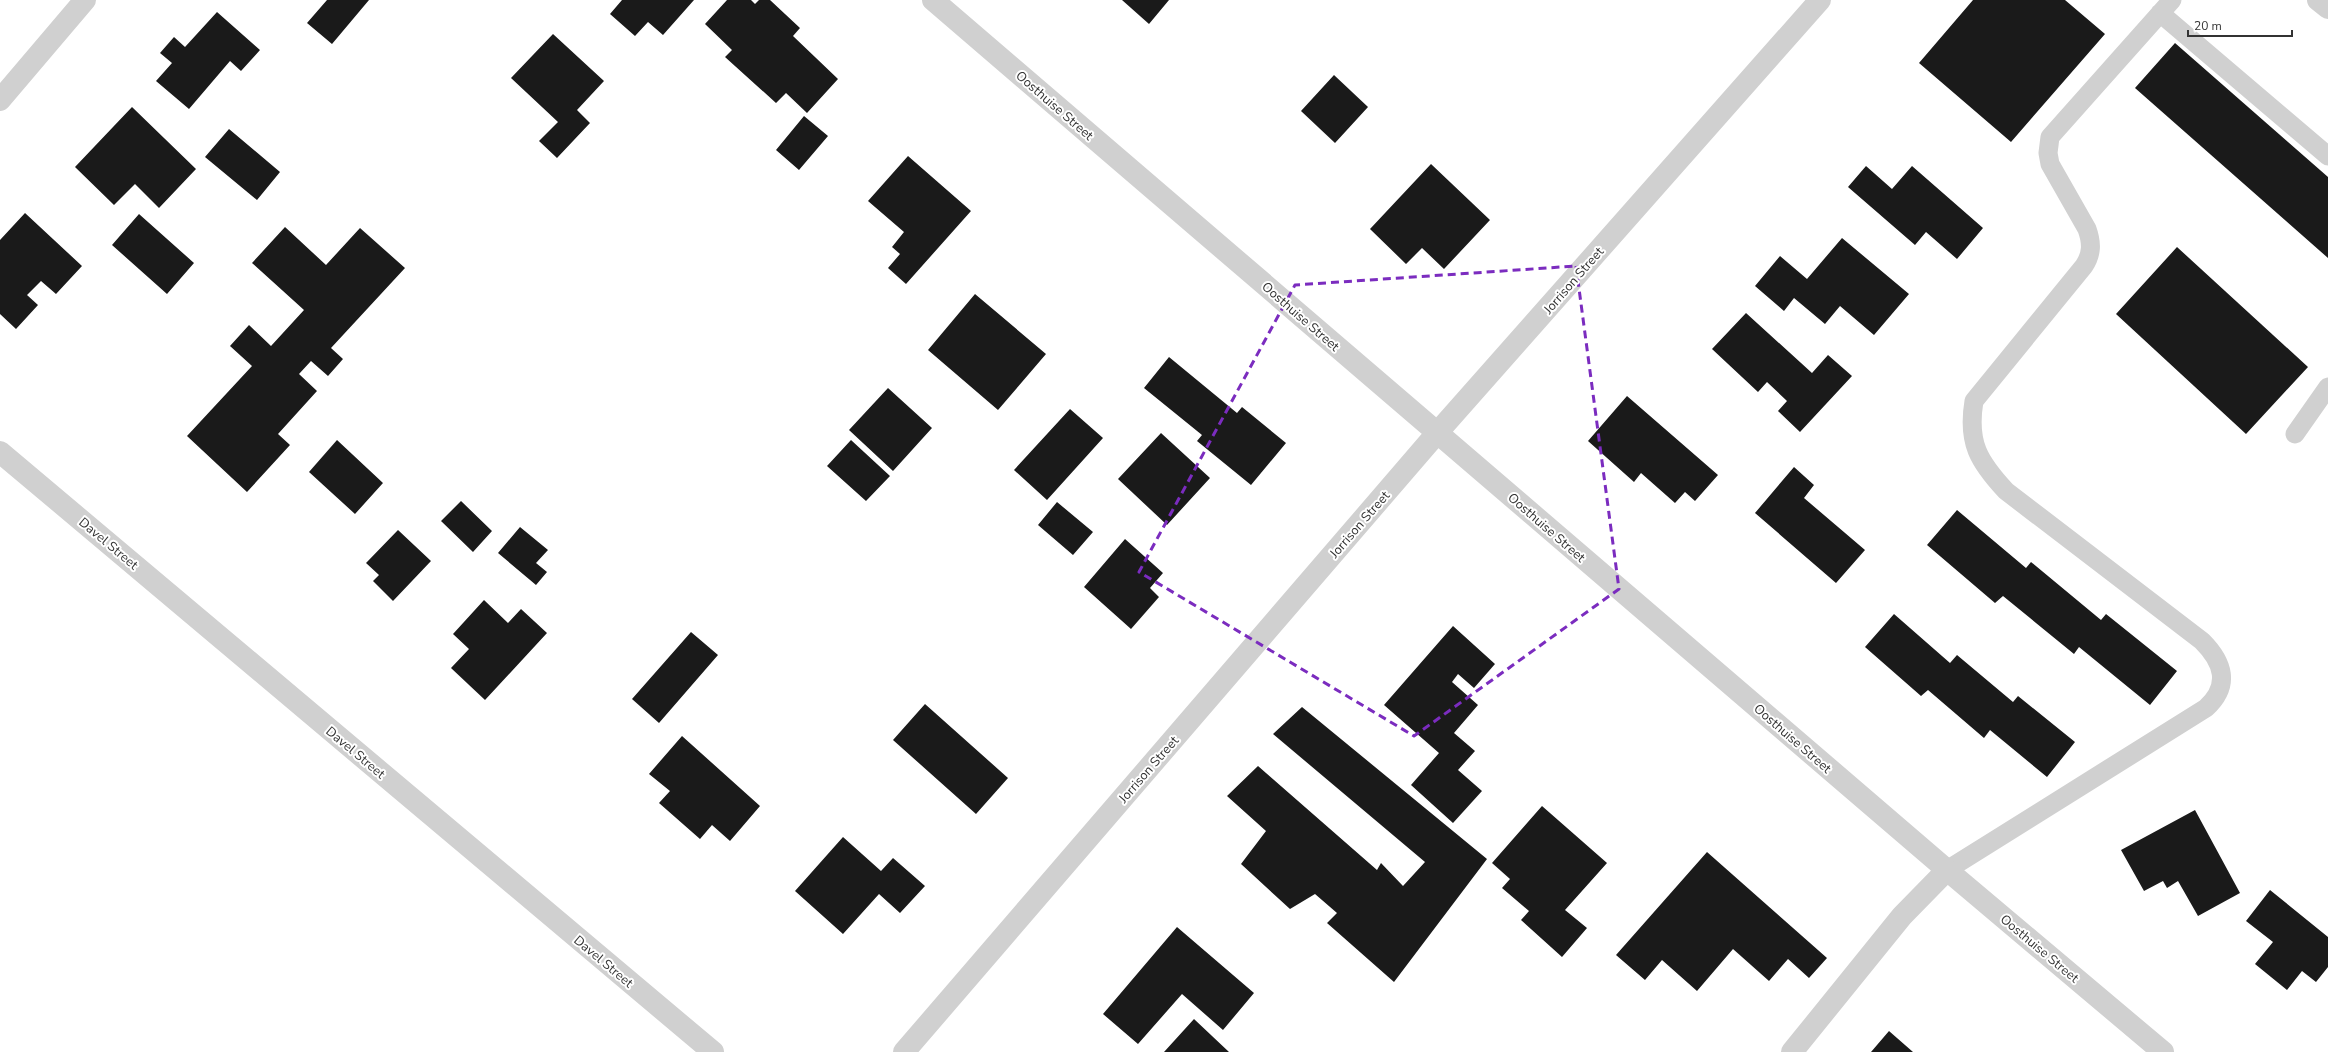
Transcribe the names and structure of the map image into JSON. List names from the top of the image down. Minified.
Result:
{"streets":{"street":["Oosthuise Street","Jorrison Street","Davel Street"]},"crossings":[["Oosthuise Street","Jorrison Street"]],"scale_bar":"20 m"}
